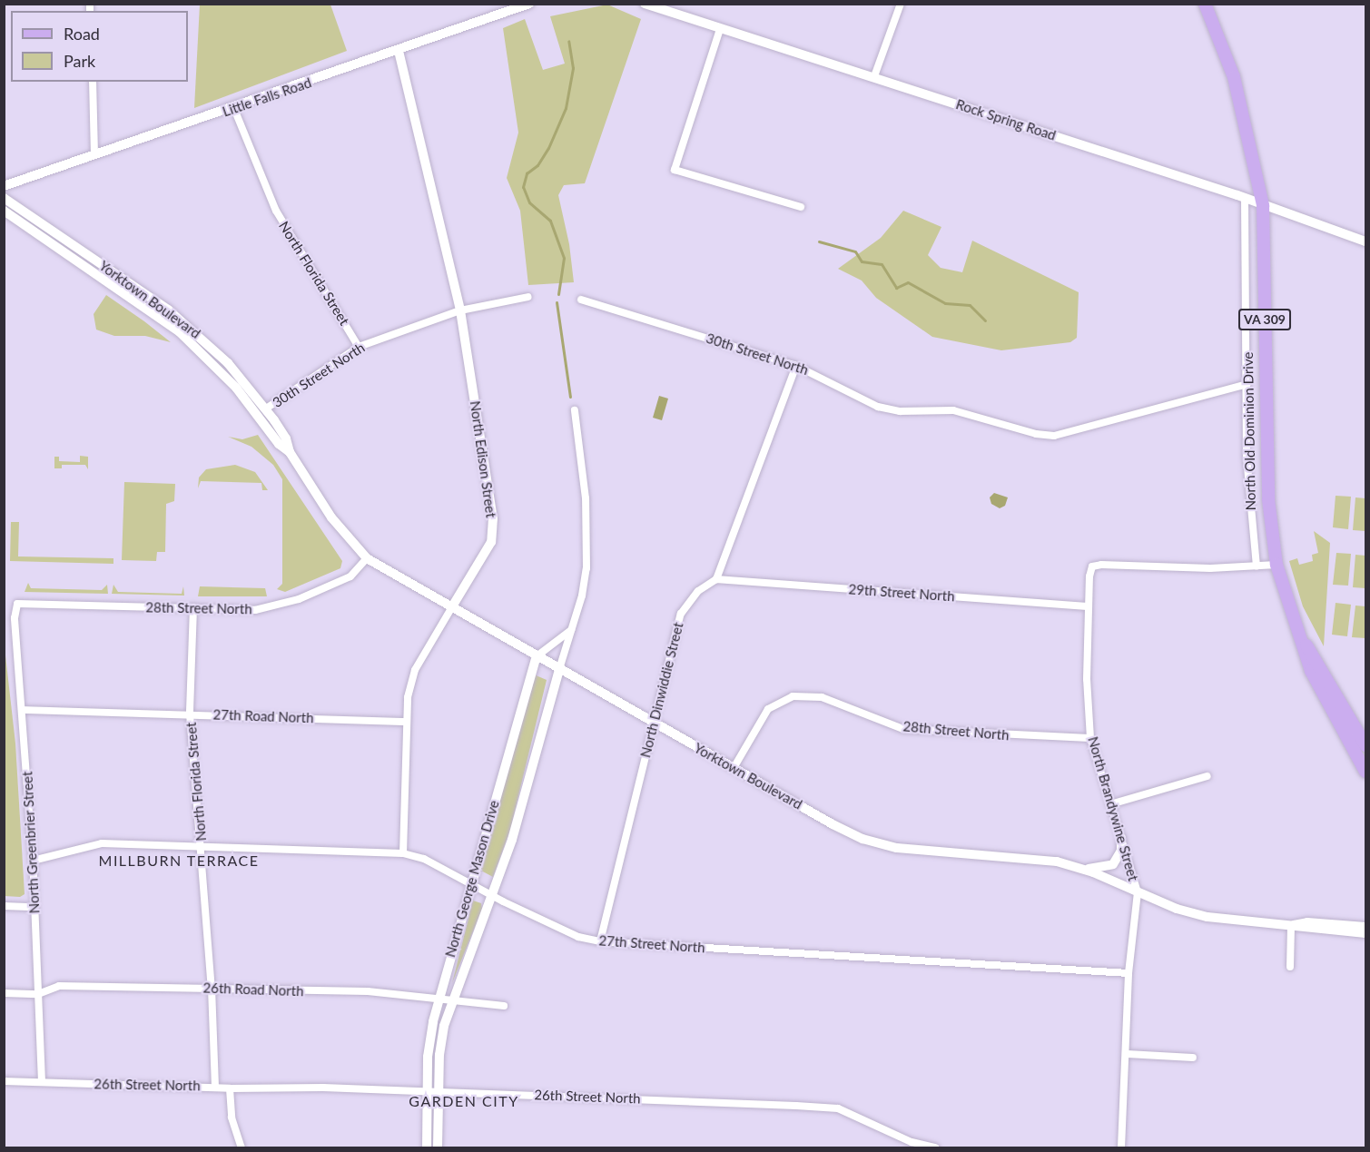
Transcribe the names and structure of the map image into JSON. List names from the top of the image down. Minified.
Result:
{"streets":{"main road":["VA 309"],"street":["Little Falls Road","Rock Spring Road","North Florida Street","Yorktown Boulevard","30th Street North","North Old Dominion Drive","North Edison Street","29th Street North","28th Street North","North Dinwiddie Street","27th Road North","North Brandywine Street","North Greenbrier Street","North George Mason Drive","27th Street North","26th Road North","26th Street North"]},"crossings":[["Little Falls Road","North Florida Street"],["Little Falls Road","North Edison Street"],["Rock Spring Road","VA 309"],["Rock Spring Road","North Old Dominion Drive"],["North Florida Street","30th Street North"],["North Florida Street","28th Street North"],["North Florida Street","27th Road North"],["North Florida Street","27th Street North"],["North Florida Street","26th Road North"],["North Florida Street","26th Street North"],["Yorktown Boulevard","30th Street North"],["Yorktown Boulevard","North Edison Street"],["Yorktown Boulevard","28th Street North"],["Yorktown Boulevard","North Dinwiddie Street"],["Yorktown Boulevard","North Brandywine Street"],["Yorktown Boulevard","North George Mason Drive"],["30th Street North","North Old Dominion Drive"],["30th Street North","North Edison Street"],["North Old Dominion Drive","North Brandywine Street"],["North Edison Street","27th Road North"],["North Edison Street","27th Street North"],["29th Street North","North Dinwiddie Street"],["29th Street North","North Brandywine Street"],["28th Street North","North Brandywine Street"],["28th Street North","North Greenbrier Street"],["North Dinwiddie Street","27th Street North"],["27th Road North","North Greenbrier Street"],["North Brandywine Street","27th Street North"],["North Greenbrier Street","27th Street North"],["North Greenbrier Street","26th Road North"],["North Greenbrier Street","26th Street North"],["North George Mason Drive","27th Street North"],["North George Mason Drive","26th Road North"],["North George Mason Drive","26th Street North"]],"districts":["MILLBURN TERRACE","GARDEN CITY"],"legend":["Road","Park"]}
